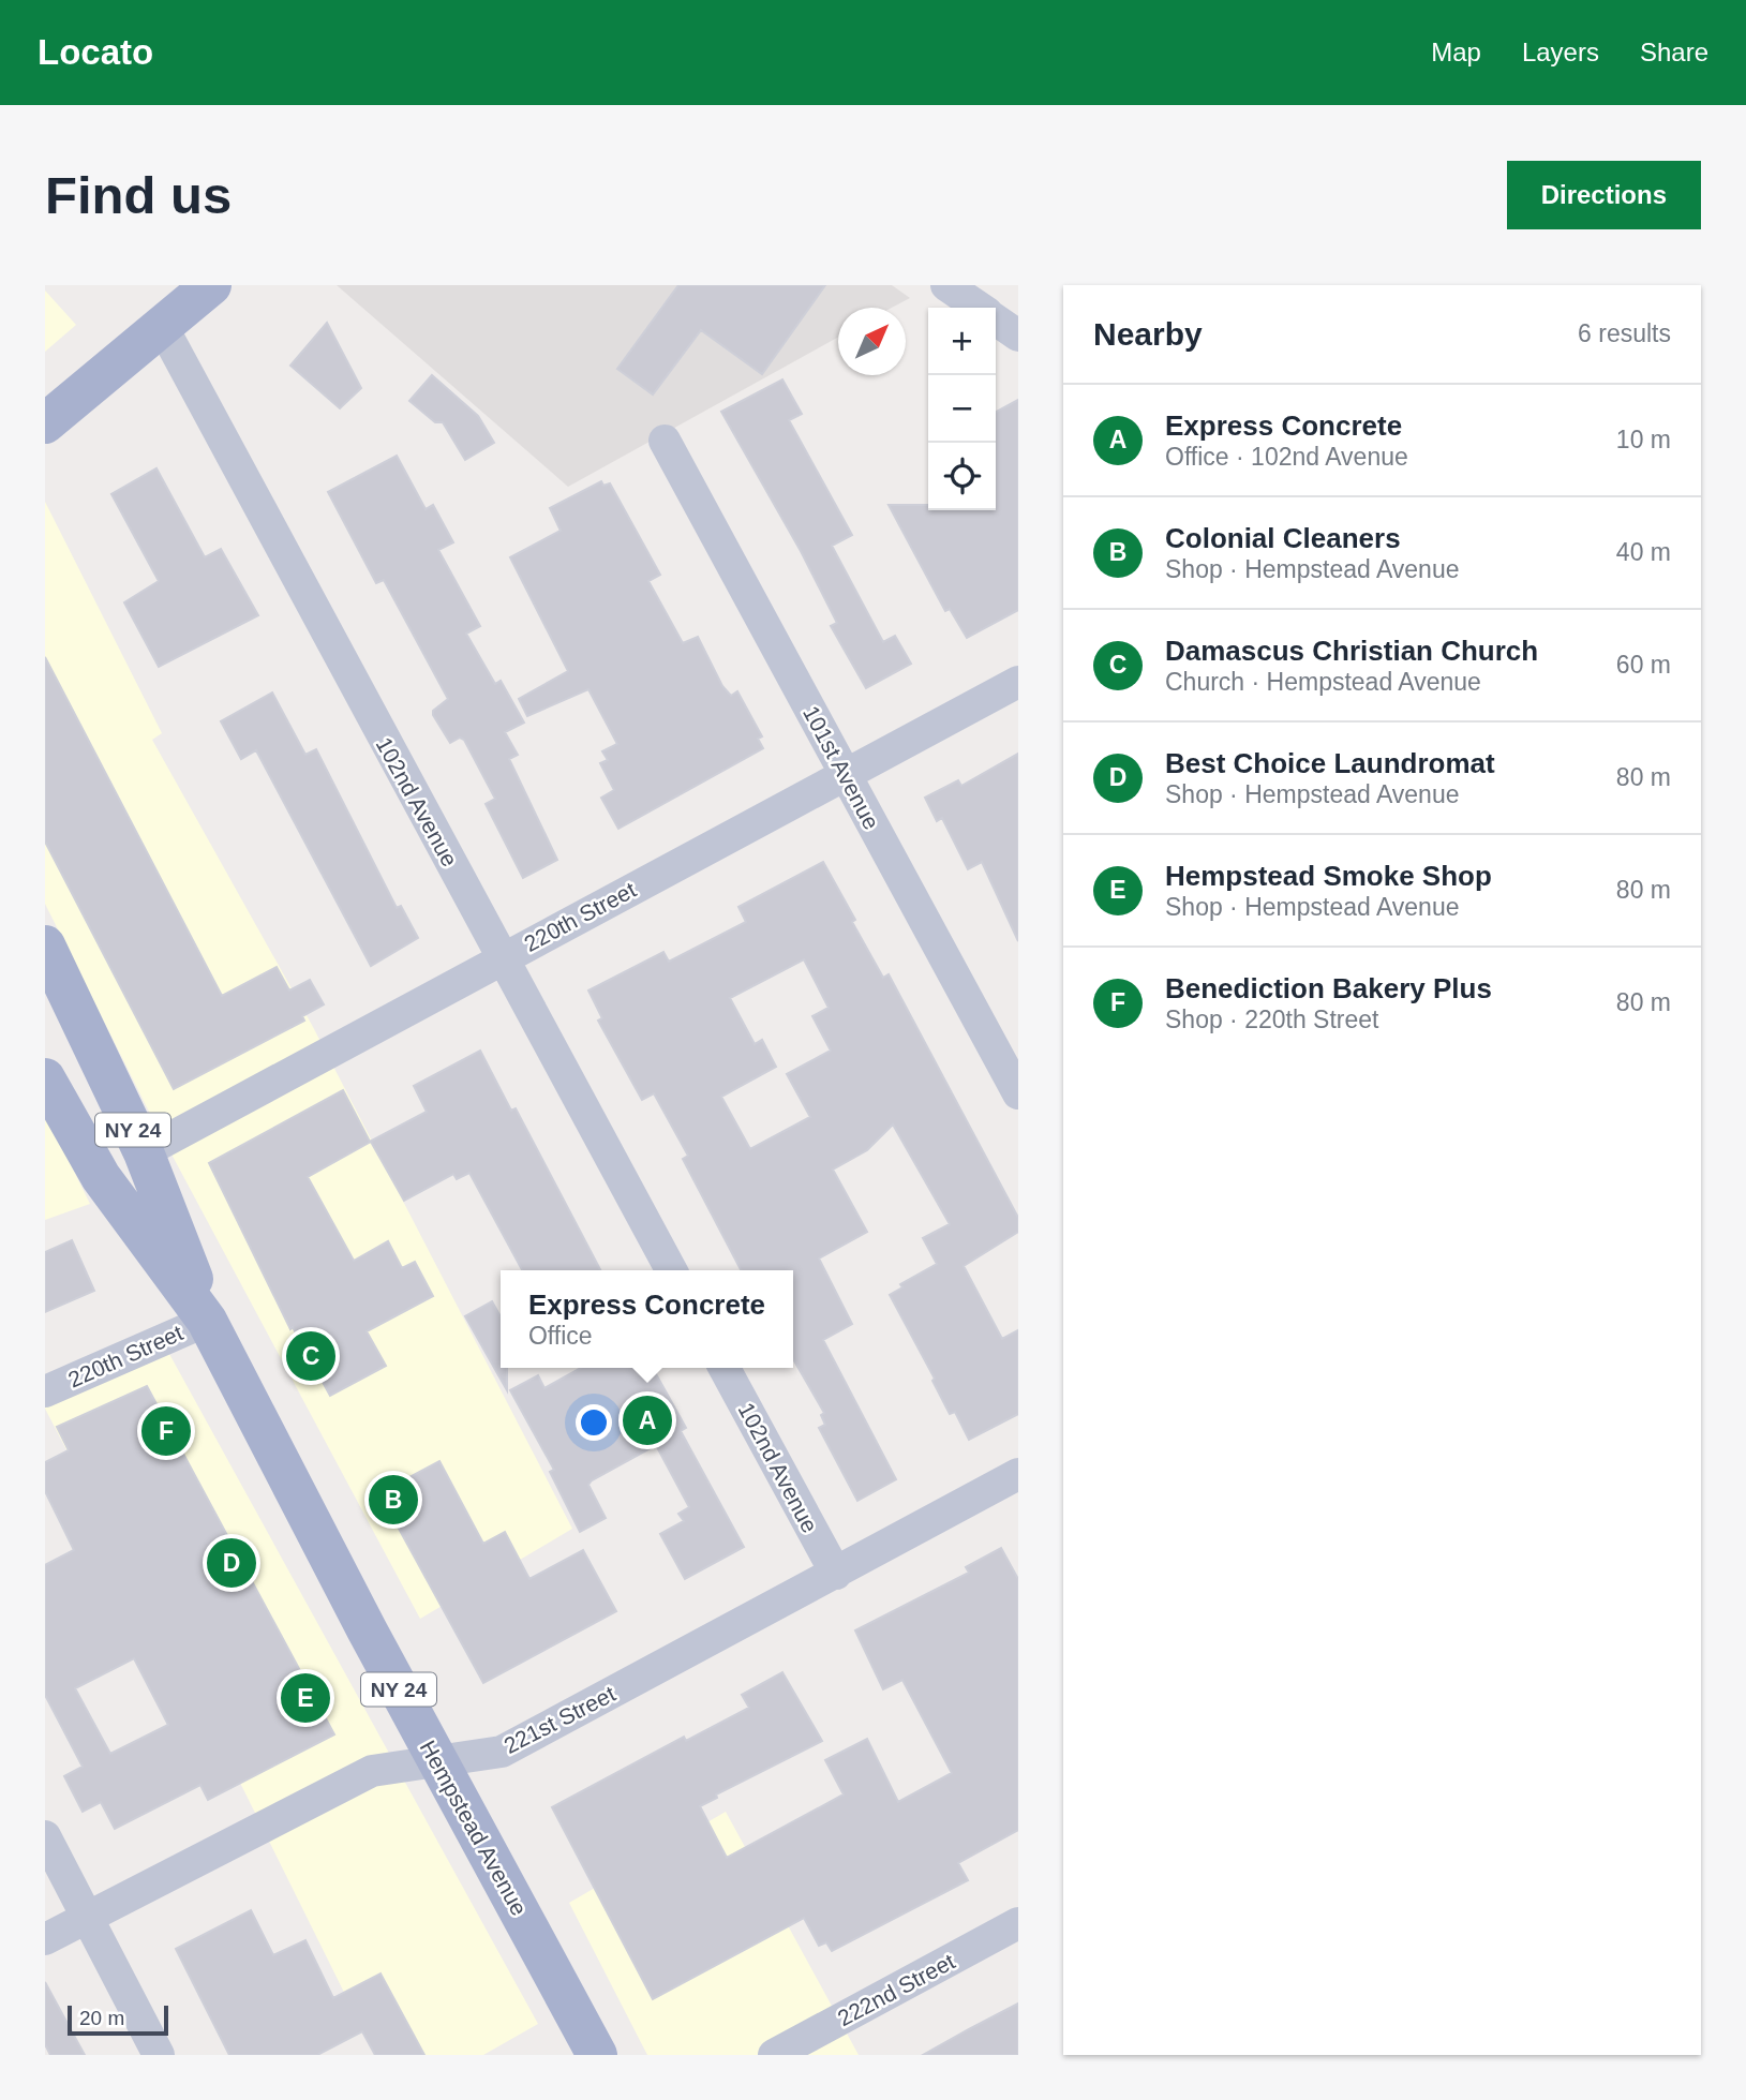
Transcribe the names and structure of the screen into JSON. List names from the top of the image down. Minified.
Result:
{"streets":{"main road":["NY 24","Hempstead Avenue"],"street":["101st Avenue","102nd Avenue","220th Street","221st Street","222nd Street"]},"crossings":[["101st Avenue","220th Street"],["102nd Avenue","220th Street"],["102nd Avenue","221st Street"],["220th Street","Hempstead Avenue"],["221st Street","Hempstead Avenue"]],"scale_bar":"20 m","north":"top right","page":{"header":"Locato","nav":["Map","Layers","Share"],"buttons":"Directions","title":"Find us","heading":["Nearby","6 results"],"map_buttons":["+","−"],"list":[{"mark":"A","name":"Express Concrete","note":"Office · 102nd Avenue","value":"10 m"},{"mark":"B","name":"Colonial Cleaners","note":"Shop · Hempstead Avenue","value":"40 m"},{"mark":"C","name":"Damascus Christian Church","note":"Church · Hempstead Avenue","value":"60 m"},{"mark":"D","name":"Best Choice Laundromat","note":"Shop · Hempstead Avenue","value":"80 m"},{"mark":"E","name":"Hempstead Smoke Shop","note":"Shop · Hempstead Avenue","value":"80 m"},{"mark":"F","name":"Benediction Bakery Plus","note":"Shop · 220th Street","value":"80 m"}],"popup":["Express Concrete","Office"],"pins":["C","A","F","B","D","E"],"scale":"20 m"}}
